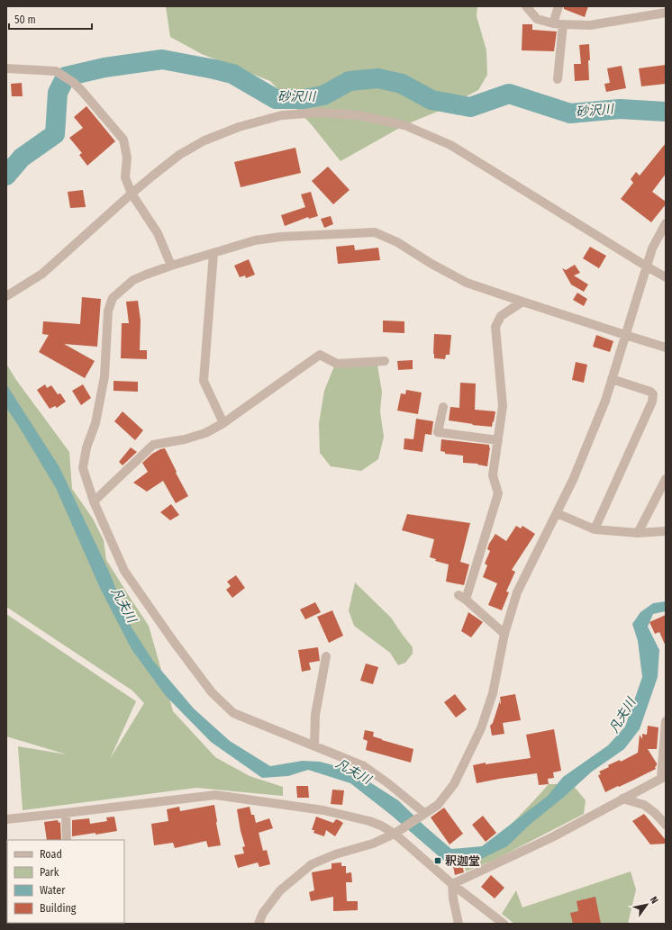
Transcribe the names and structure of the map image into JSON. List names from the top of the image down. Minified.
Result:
{"water":["砂沢川","凡夫川"],"places":{"transit":["釈迦堂"]},"legend":["Road","Park","Water","Building"],"scale_bar":"50 m","north":"top right"}
